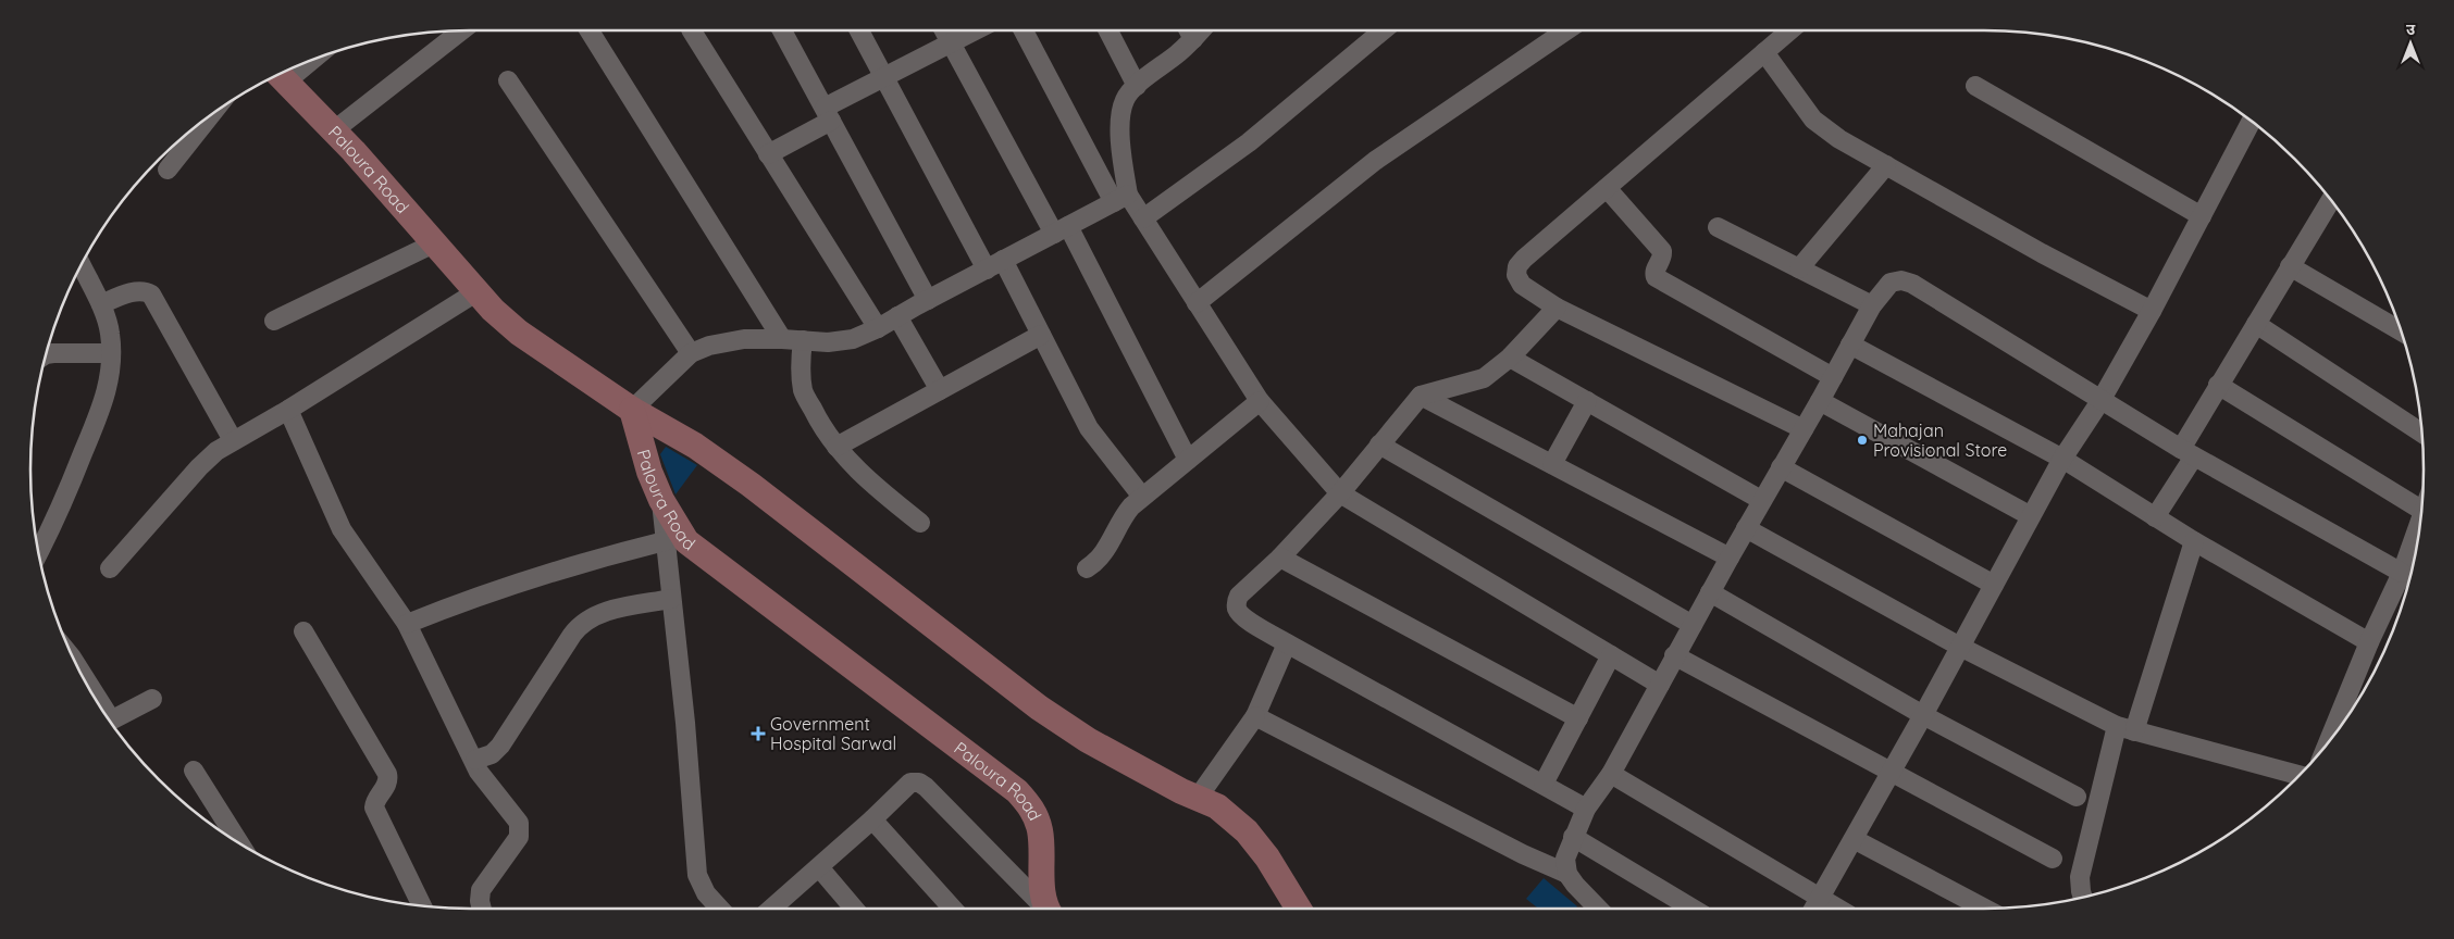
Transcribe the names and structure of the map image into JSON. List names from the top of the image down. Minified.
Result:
{"streets":{"main road":["Paloura Road"]},"places":{"other":["Mahajan Provisional Store"],"health":["Government Hospital Sarwal"]},"north":"top"}
